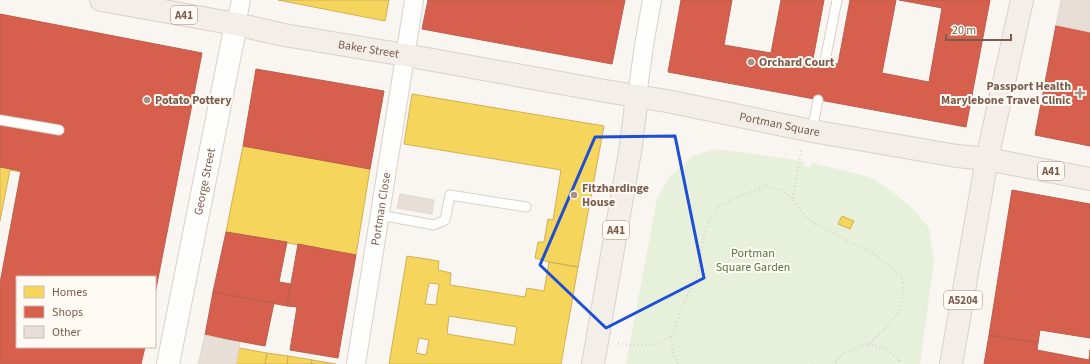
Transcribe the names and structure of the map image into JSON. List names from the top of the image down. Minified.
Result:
{"streets":{"main road":["A41","Baker Street","Portman Square","A5204"],"street":["George Street","Portman Close"]},"crossings":[["A41","Baker Street"],["A41","Portman Square"],["A41","A5204"],["Baker Street","Portman Square"],["Baker Street","George Street"],["Baker Street","Portman Close"],["Portman Square","A5204"]],"parks":["Portman Square Garden"],"places":{"other":["Orchard Court","Potato Pottery","Fitzhardinge House"],"health":["Passport Health Marylebone Travel Clinic"]},"legend":["Homes","Shops","Other"],"scale_bar":"20 m"}
